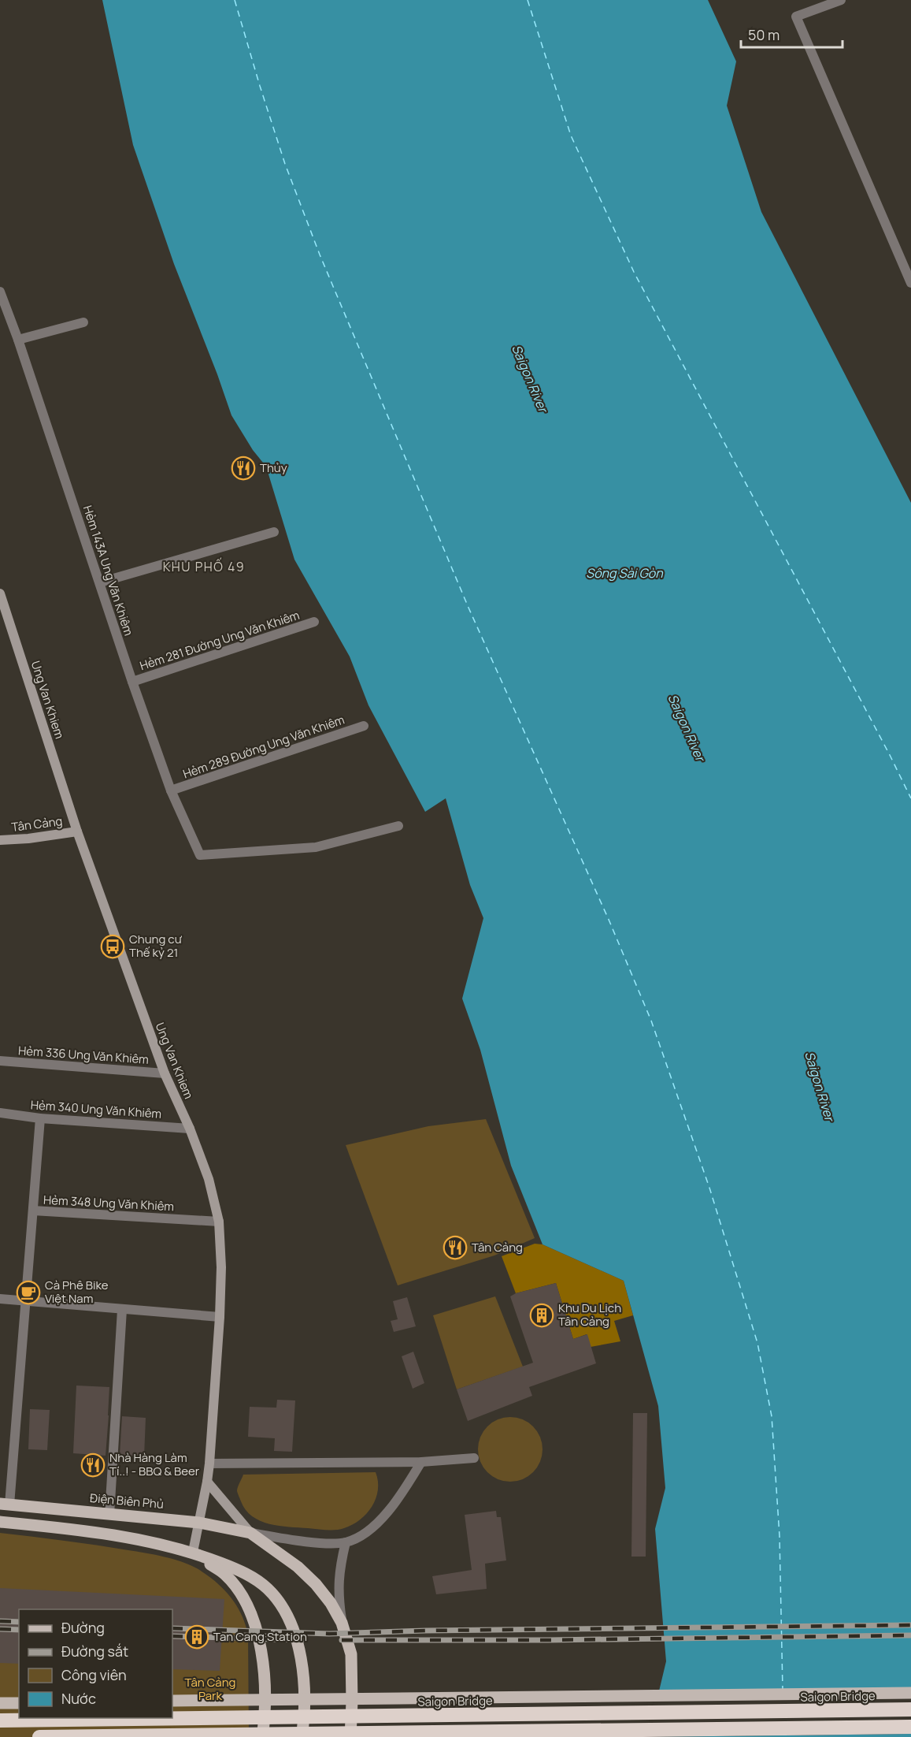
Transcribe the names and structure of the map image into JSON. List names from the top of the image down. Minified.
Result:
{"streets":{"highway":["Saigon Bridge"],"main road":["Ung Van Khiem","Tân Cảng","Điện Biên Phủ"],"street":["Hẻm 143A Ung Văn Khiêm","Hẻm 281 Đường Ung Văn Khiêm","Hẻm 289 Đường Ung Văn Khiêm","Hẻm 336 Ung Văn Khiêm","Hẻm 340 Ung Văn Khiêm","Hẻm 348 Ung Văn Khiêm"]},"crossings":[["Hẻm 143A Ung Văn Khiêm","Hẻm 281 Đường Ung Văn Khiêm"],["Hẻm 143A Ung Văn Khiêm","Hẻm 289 Đường Ung Văn Khiêm"],["Ung Van Khiem","Tân Cảng"],["Ung Van Khiem","Hẻm 336 Ung Văn Khiêm"],["Ung Van Khiem","Hẻm 340 Ung Văn Khiêm"],["Ung Van Khiem","Hẻm 348 Ung Văn Khiêm"],["Ung Van Khiem","Điện Biên Phủ"],["Hẻm 340 Ung Văn Khiêm","Hẻm 348 Ung Văn Khiêm"]],"districts":["KHU PHỐ 49"],"water":["Saigon River","Sông Sài Gòn"],"parks":["Tân Cảng Park"],"places":{"restaurant":["Thủy","Tân Cảng","Nhà Hàng Làm Tí..! - BBQ & Beer"],"bus stop":["Chung cư Thế kỷ 21"],"cafe":["Cà Phê Bike Việt Nam"],"building":["Khu Du Lịch Tân Cảng","Tan Cang Station"]},"legend":["Đường","Đường sắt","Công viên","Nước"],"scale_bar":"50 m"}
